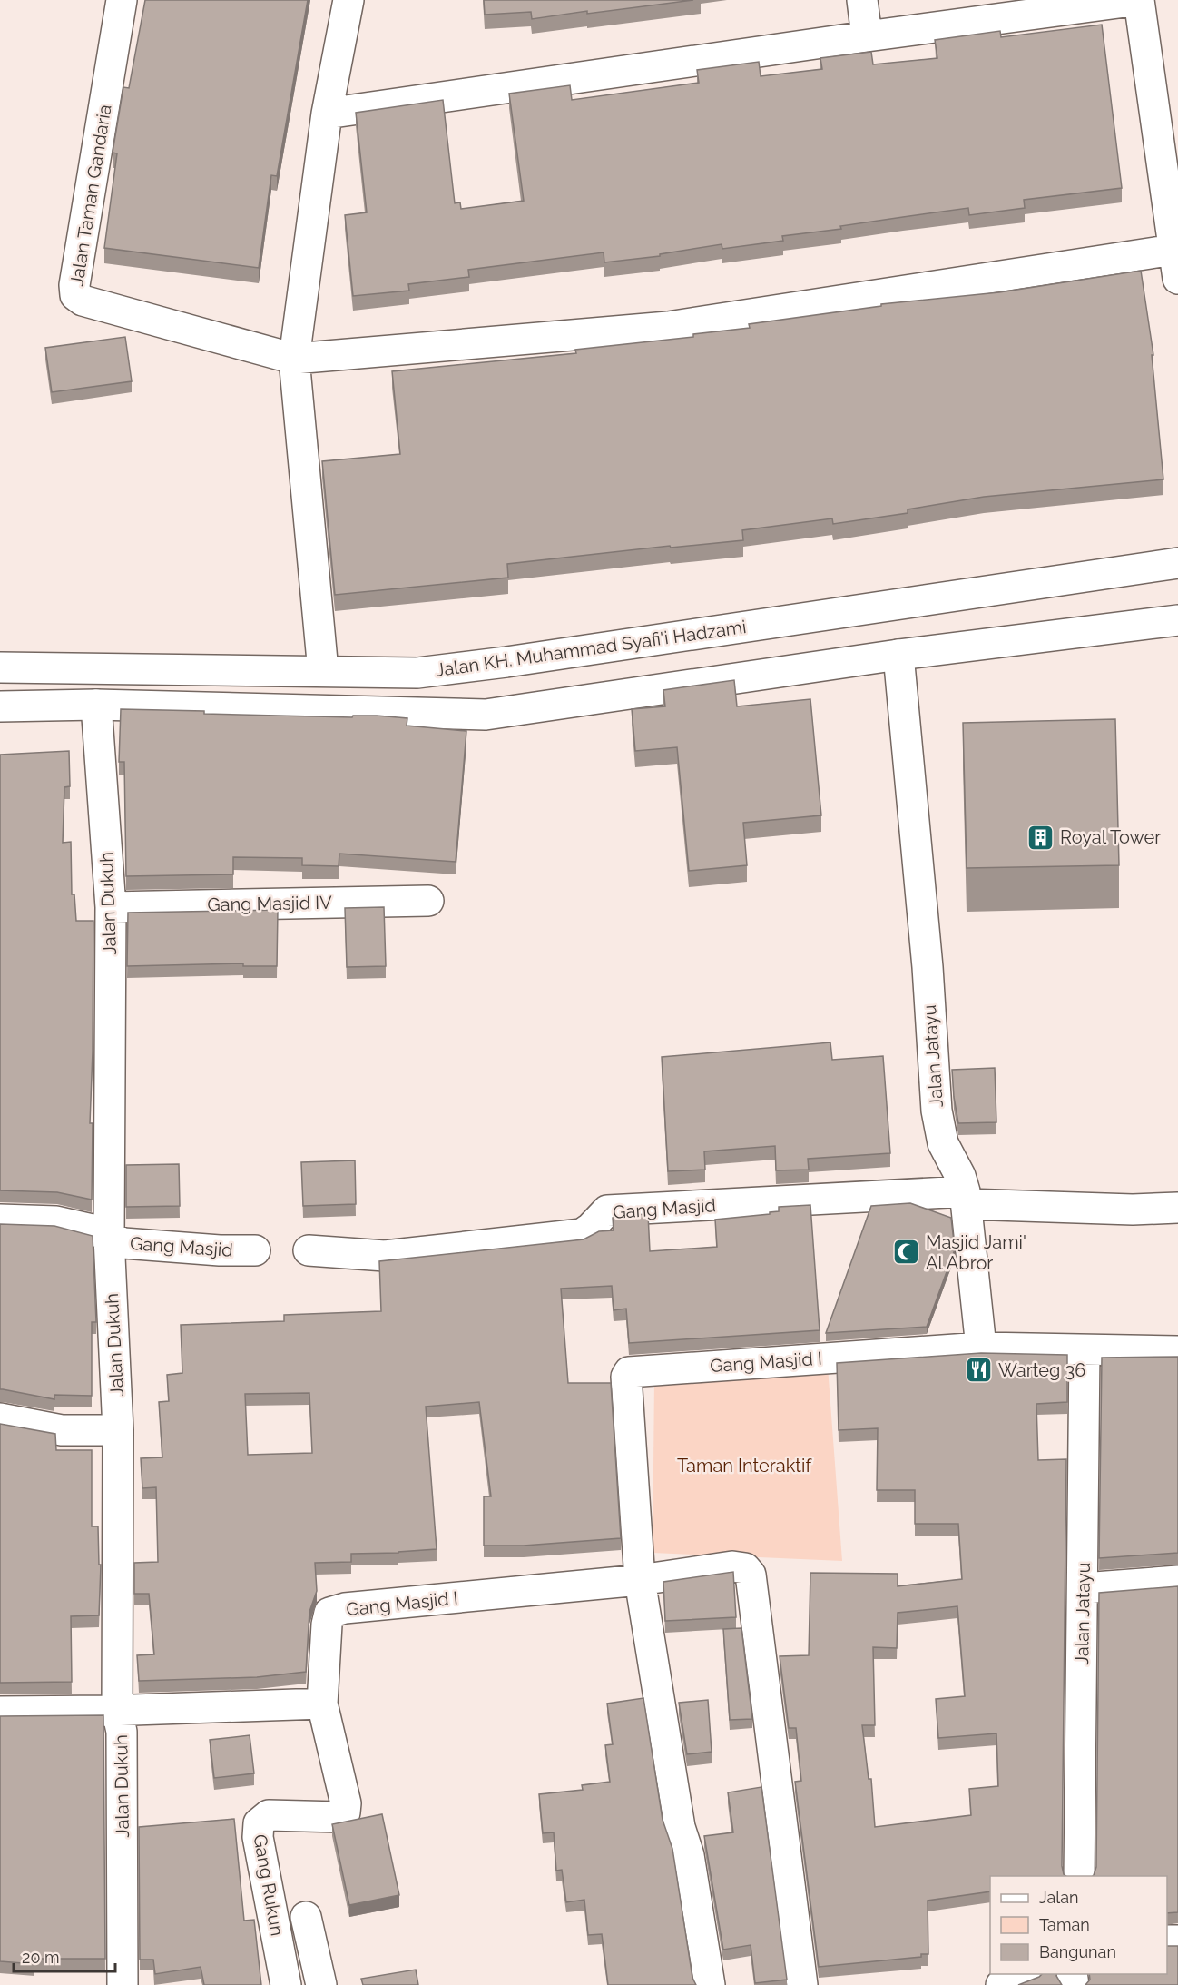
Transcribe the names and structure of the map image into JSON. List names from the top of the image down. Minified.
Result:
{"streets":{"street":["Jalan Taman Gandaria","Jalan KH. Muhammad Syafi'i Hadzami","Jalan Dukuh","Gang Masjid IV","Jalan Jatayu","Gang Masjid","Gang Masjid I","Gang Rukun"]},"crossings":[["Jalan Dukuh","Gang Masjid IV"],["Jalan Dukuh","Gang Masjid"],["Jalan Jatayu","Gang Masjid"],["Jalan Jatayu","Gang Masjid I"],["Gang Masjid I","Gang Rukun"]],"parks":["Taman Interaktif"],"places":{"building":["Royal Tower"],"mosque":["Masjid Jami' Al Abror"],"restaurant":["Warteg 36"]},"legend":["Jalan","Taman","Bangunan"],"scale_bar":"20 m"}
